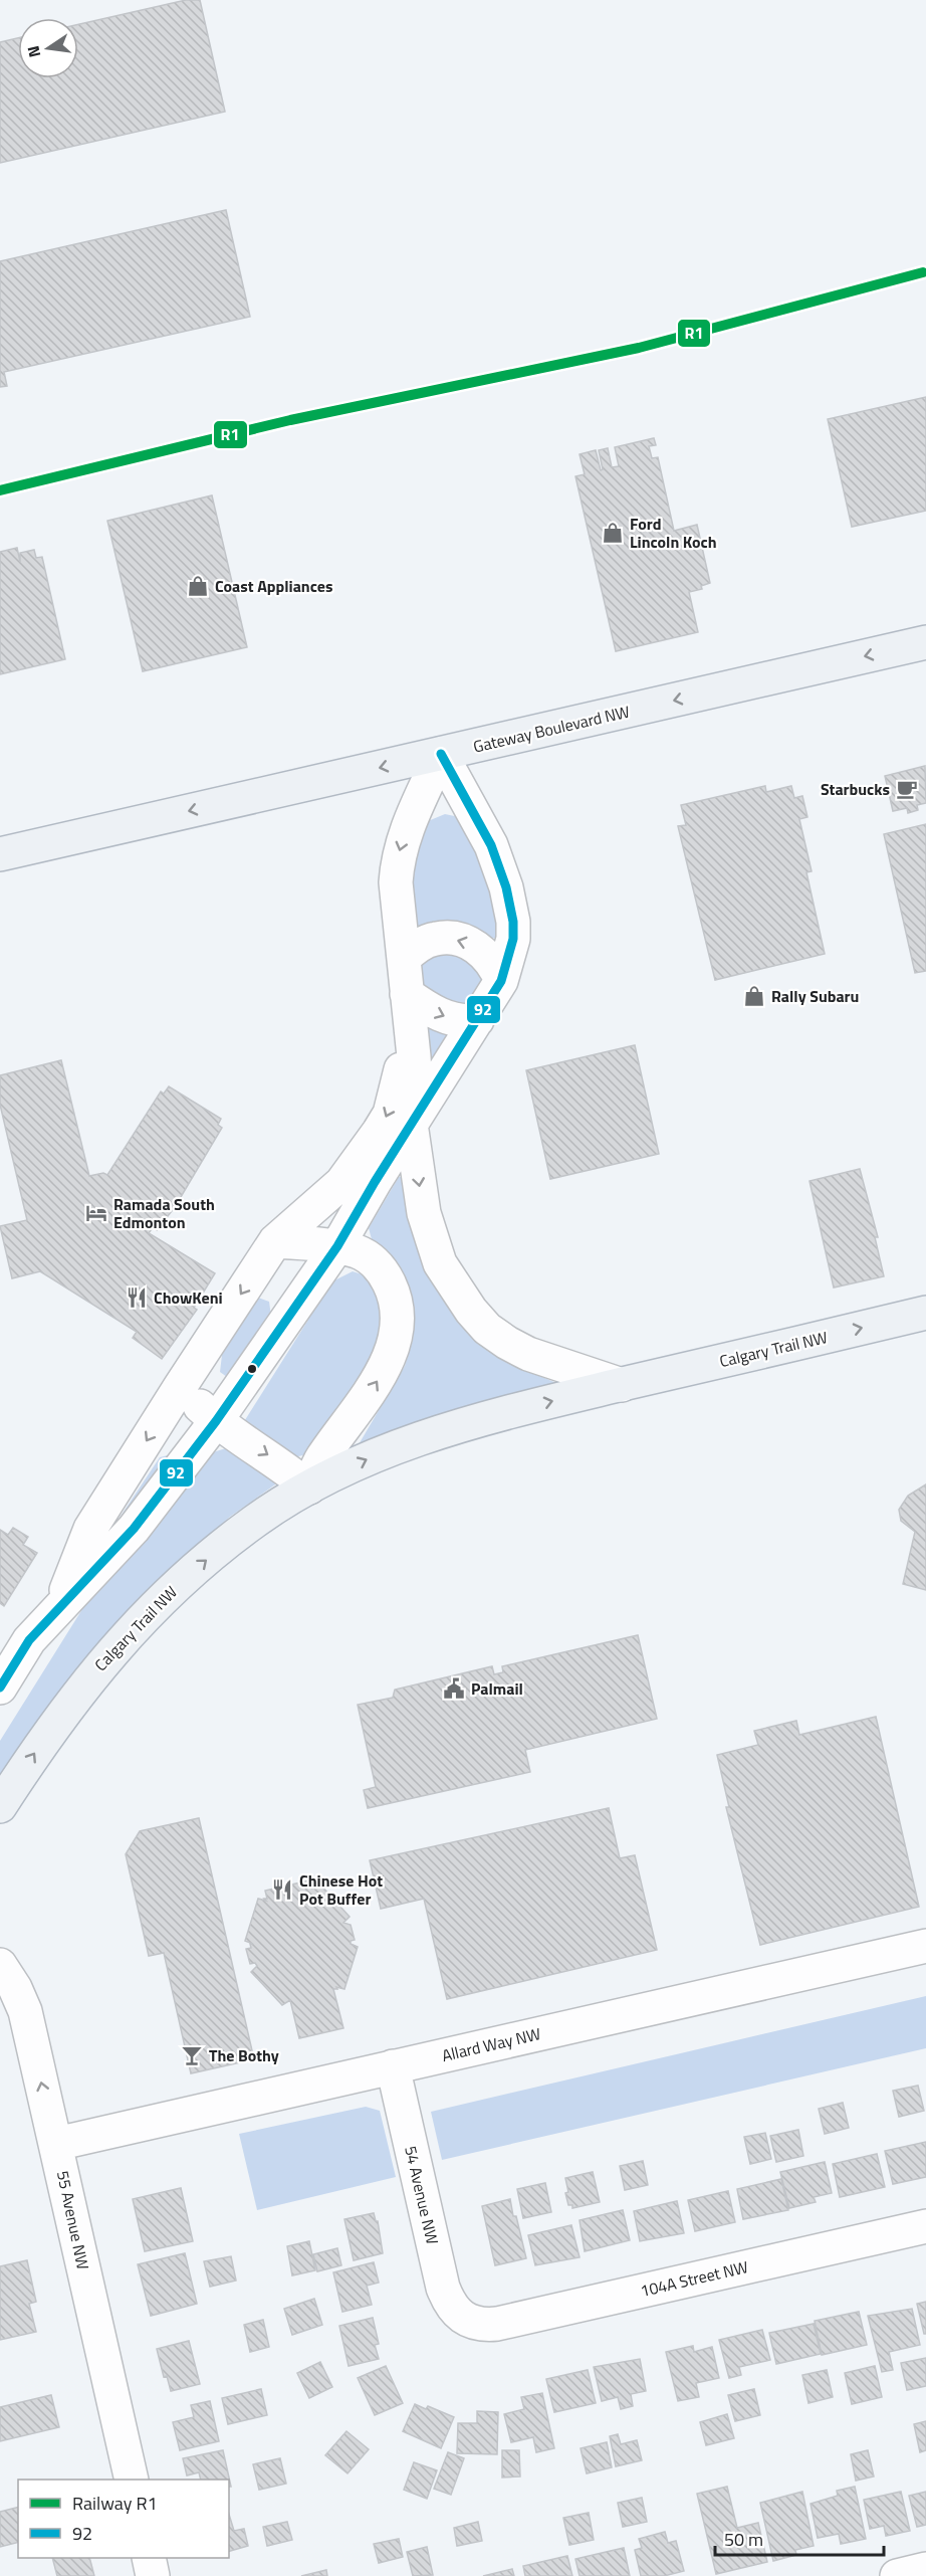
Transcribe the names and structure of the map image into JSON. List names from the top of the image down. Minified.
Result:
{"streets":{"main road":["Gateway Boulevard NW","Calgary Trail NW"],"street":["Allard Way NW","54 Avenue NW","55 Avenue NW","104A Street NW"]},"crossings":[["Gateway Boulevard NW","Calgary Trail NW"],["Allard Way NW","54 Avenue NW"],["Allard Way NW","55 Avenue NW"],["54 Avenue NW","104A Street NW"]],"one_way":["Gateway Boulevard NW","55 Avenue NW"],"places":{"shop":["Ford Lincoln Koch","Coast Appliances","Rally Subaru"],"cafe":["Starbucks"],"hotel":["Ramada South Edmonton"],"restaurant":["ChowKeni","Chinese Hot Pot Buffer"],"public building":["Palmail"],"bar":["The Bothy"]},"lines":["rail line R1","transit line 92"],"legend":["Railway R1","92"],"scale_bar":"50 m","north":"left"}
